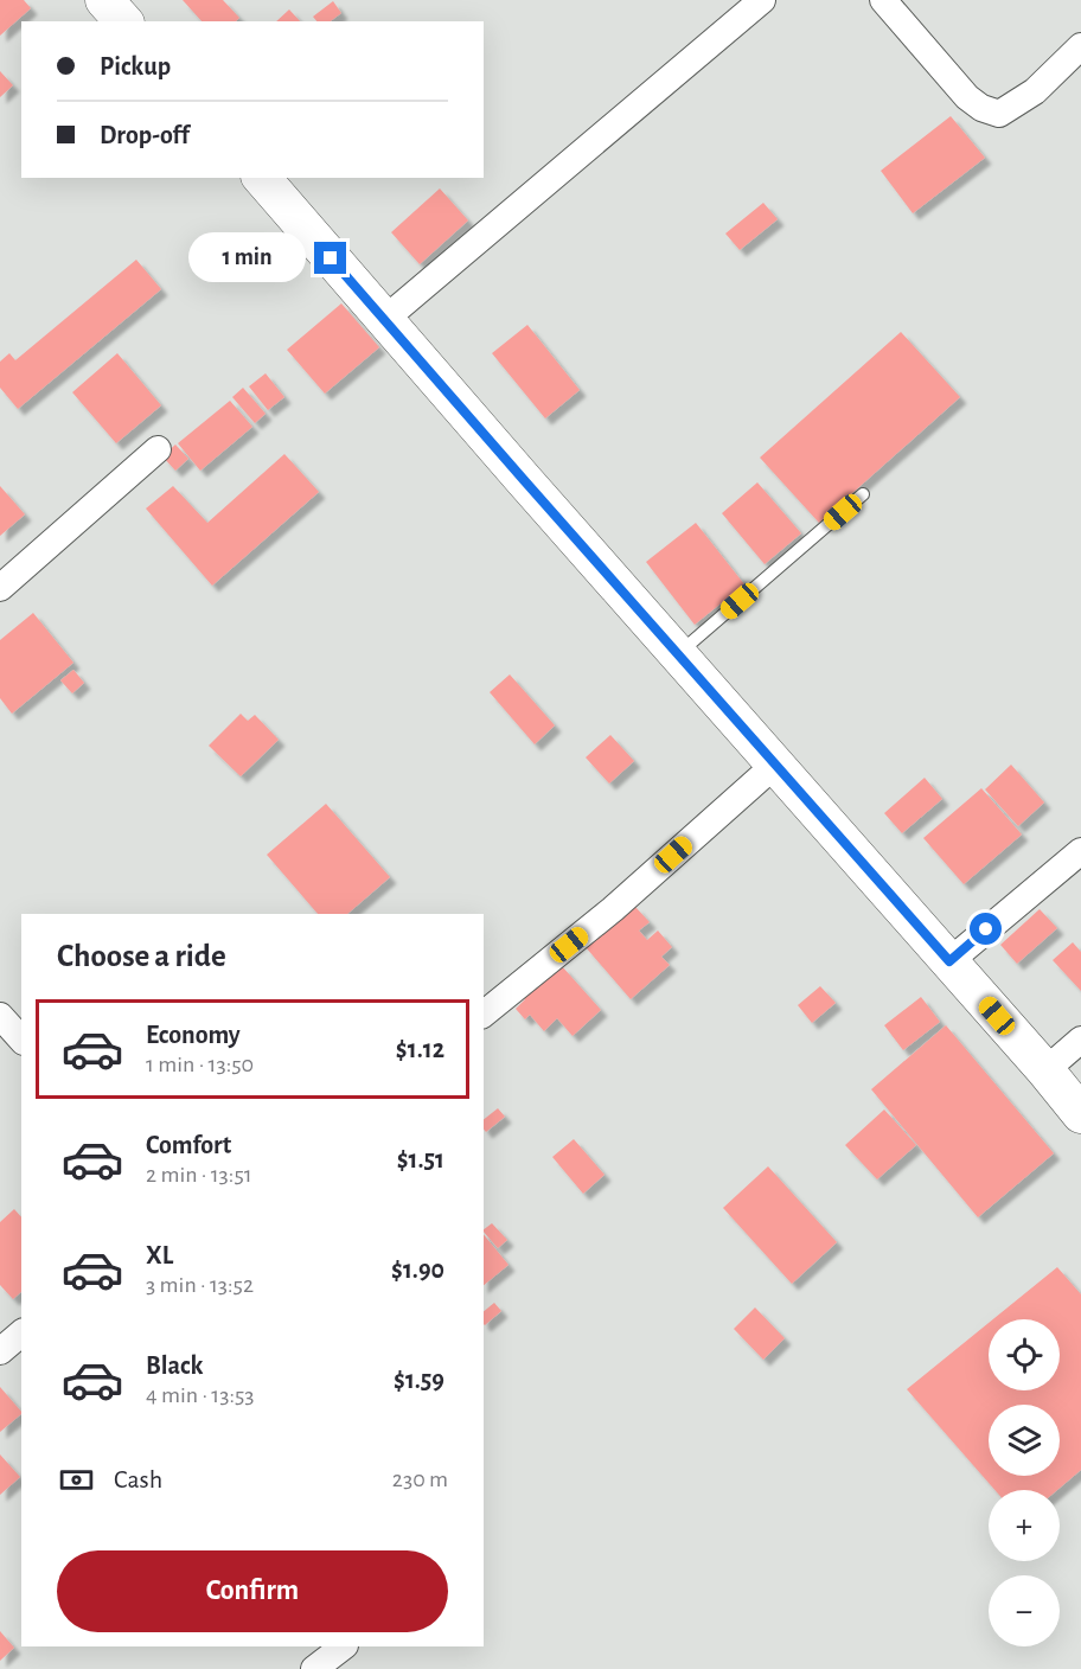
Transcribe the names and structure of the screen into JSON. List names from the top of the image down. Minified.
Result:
{"page":{"banner":["Pickup","Drop-off"],"bubble":"1 min","heading":"Choose a ride","list":[{"name":"Economy","note":"1 min · 13:50","value":"$1.12"},{"name":"Comfort","note":"2 min · 13:51","value":"$1.51"},{"name":"XL","note":"3 min · 13:52","value":"$1.90"},{"name":"Black","note":"4 min · 13:53","value":"$1.59"}],"map_buttons":["+","−"],"pay":["Cash","230 m"],"buttons":"Confirm"}}
